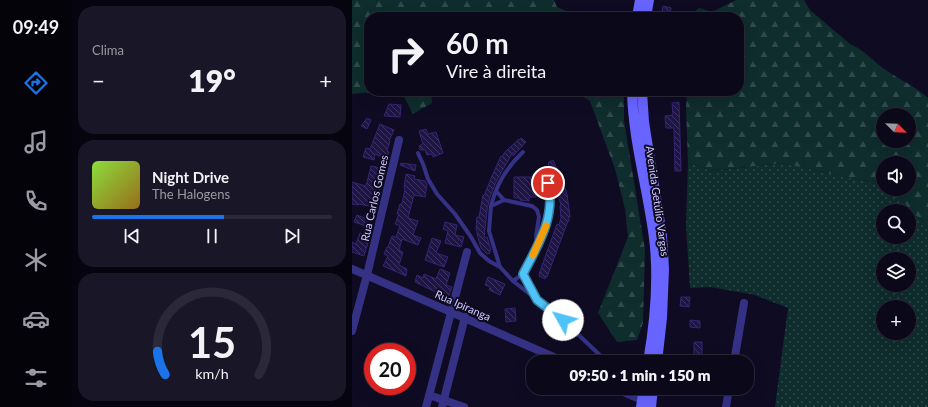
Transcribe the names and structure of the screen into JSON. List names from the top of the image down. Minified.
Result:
{"streets":{"main road":["Avenida Getúlio Vargas"],"street":["Rua Carlos Gomes","Rua Ipiranga"]},"crossings":[["Rua Carlos Gomes","Rua Ipiranga"]],"north":"bottom right","page":{"tabs":"09:49","tile":"Clima","turn":["60 m","Vire à direita"],"heat":["−","19°","+"],"map_buttons":"+","song":["Night Drive","The Halogens"],"limit":"20","trip":"09:50 · 1 min · 150 m","gauge":["15","km/h"]}}
